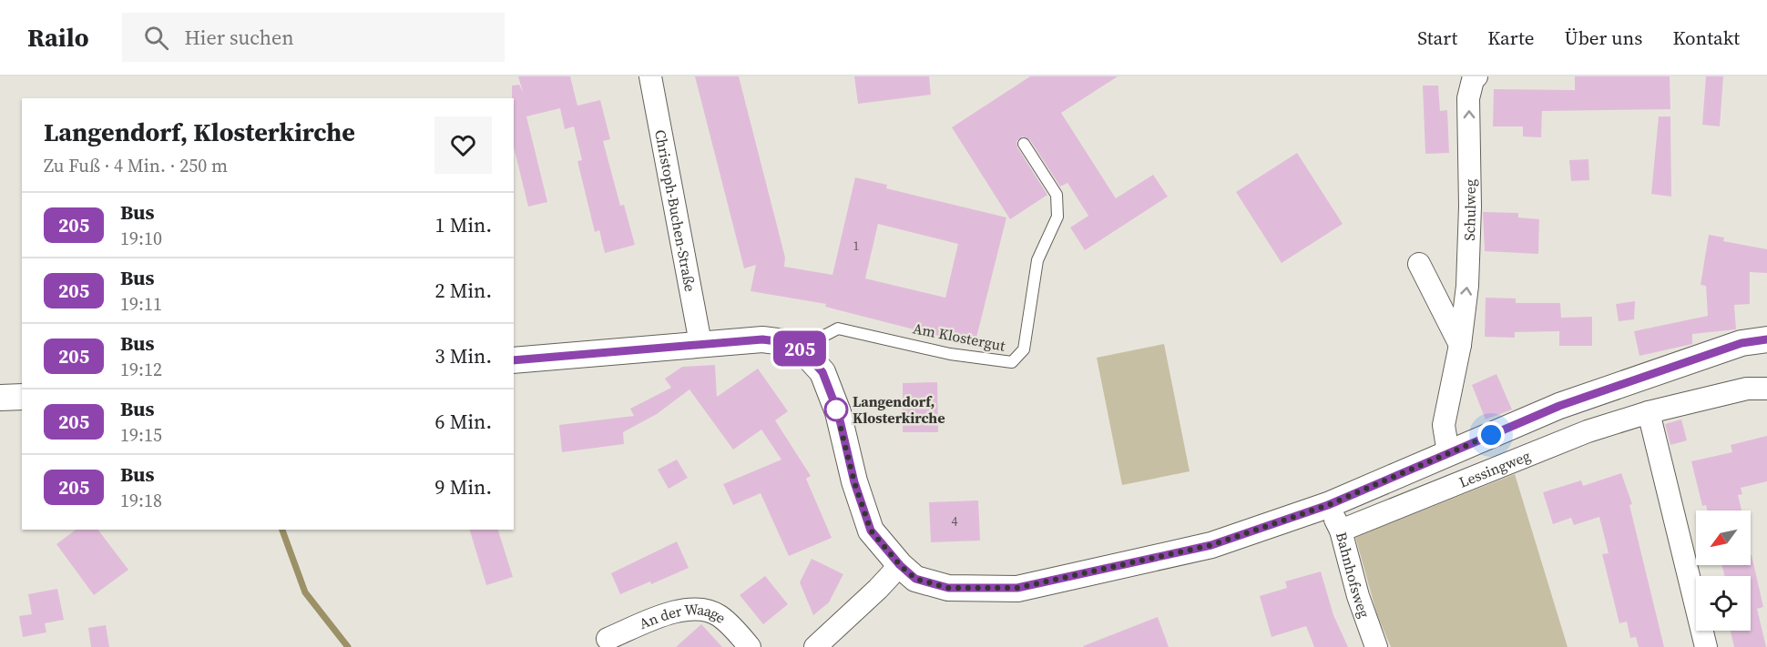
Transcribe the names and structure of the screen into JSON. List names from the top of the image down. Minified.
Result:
{"streets":{"street":["Schulweg","Christoph-Buchen-Straße","Lessingweg","Bahnhofsweg","An der Waage"],"lane":["Am Klostergut"]},"crossings":[["Lessingweg","Bahnhofsweg"]],"one_way":["Schulweg"],"places":["Langendorf, Klosterkirche"],"lines":["bus line 205"],"house_numbers":["1","4"],"north":"bottom left","page":{"header":"Railo","search":"Hier suchen","nav":["Start","Karte","Über uns","Kontakt"],"on_map":"205","heading":["Langendorf, Klosterkirche","Zu Fuß · 4 Min. · 250 m"],"list":[{"mark":"205","name":"Bus","note":"19:10","value":"1 Min."},{"mark":"205","name":"Bus","note":"19:11","value":"2 Min."},{"mark":"205","name":"Bus","note":"19:12","value":"3 Min."},{"mark":"205","name":"Bus","note":"19:15","value":"6 Min."},{"mark":"205","name":"Bus","note":"19:18","value":"9 Min."}]}}
